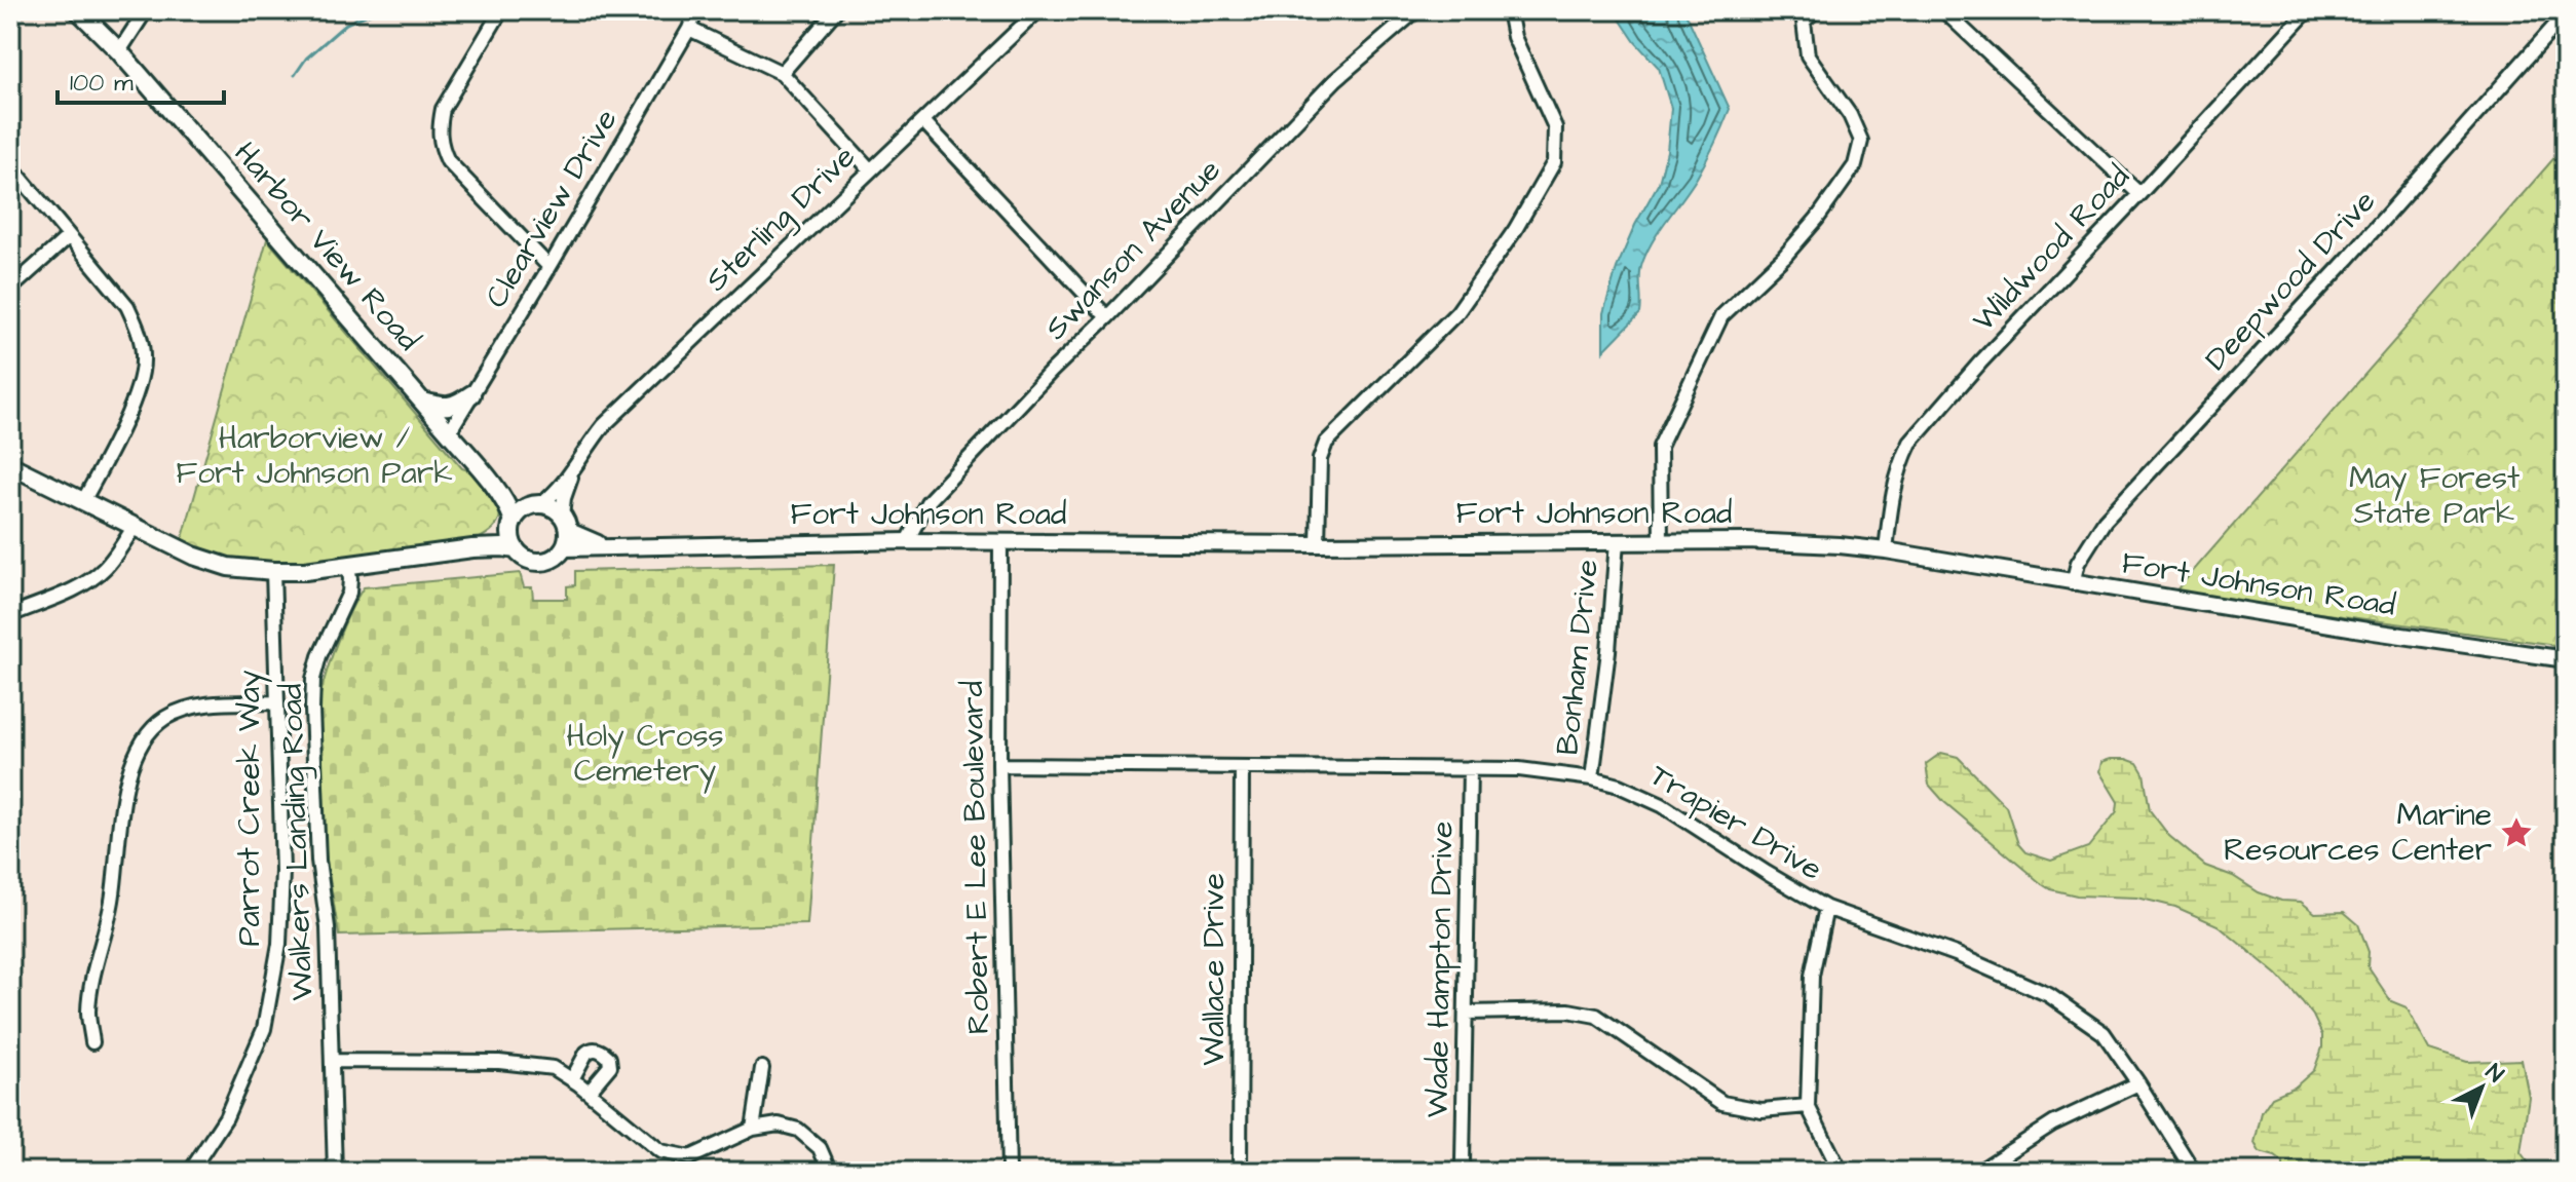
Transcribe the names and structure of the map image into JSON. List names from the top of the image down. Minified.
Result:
{"streets":{"main road":["Harbor View Road"],"street":["Clearview Drive","Sterling Drive","Wildwood Road","Swanson Avenue","Deepwood Drive","Fort Johnson Road","Bonham Drive","Parrot Creek Way","Trapier Drive","Walkers Landing Road","Robert E Lee Boulevard","Wallace Drive","Wade Hampton Drive"]},"crossings":[["Clearview Drive","Harbor View Road"],["Sterling Drive","Harbor View Road"],["Sterling Drive","Fort Johnson Road"],["Harbor View Road","Fort Johnson Road"],["Wildwood Road","Fort Johnson Road"],["Swanson Avenue","Fort Johnson Road"],["Deepwood Drive","Fort Johnson Road"],["Fort Johnson Road","Bonham Drive"],["Fort Johnson Road","Robert E Lee Boulevard"],["Bonham Drive","Trapier Drive"],["Trapier Drive","Robert E Lee Boulevard"],["Trapier Drive","Wallace Drive"],["Trapier Drive","Wade Hampton Drive"]],"parks":["Harborview / Fort Johnson Park","May Forest State Park","Holy Cross Cemetery"],"places":{"place":["Marine Resources Center"]},"scale_bar":"100 m","north":"top right"}
